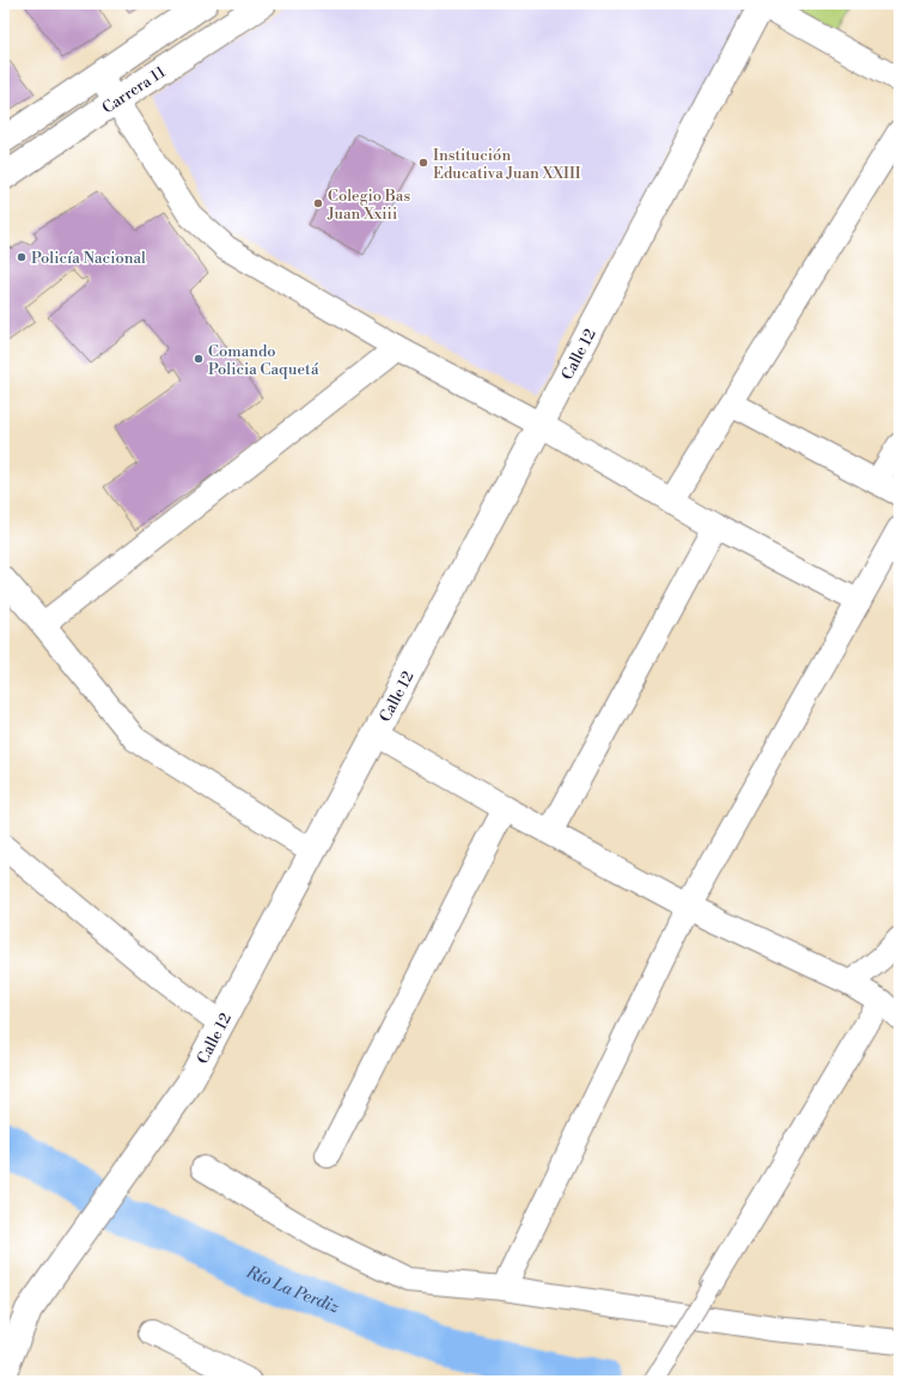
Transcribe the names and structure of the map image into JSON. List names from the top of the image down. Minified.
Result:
{"streets":{"street":["Carrera 11","Calle 12"]},"water":["Río La Perdiz"],"places":["Institución Educativa Juan XXIII","Colegio Bas Juan Xxiii","Policía Nacional","Comando Policia Caquetá"]}
